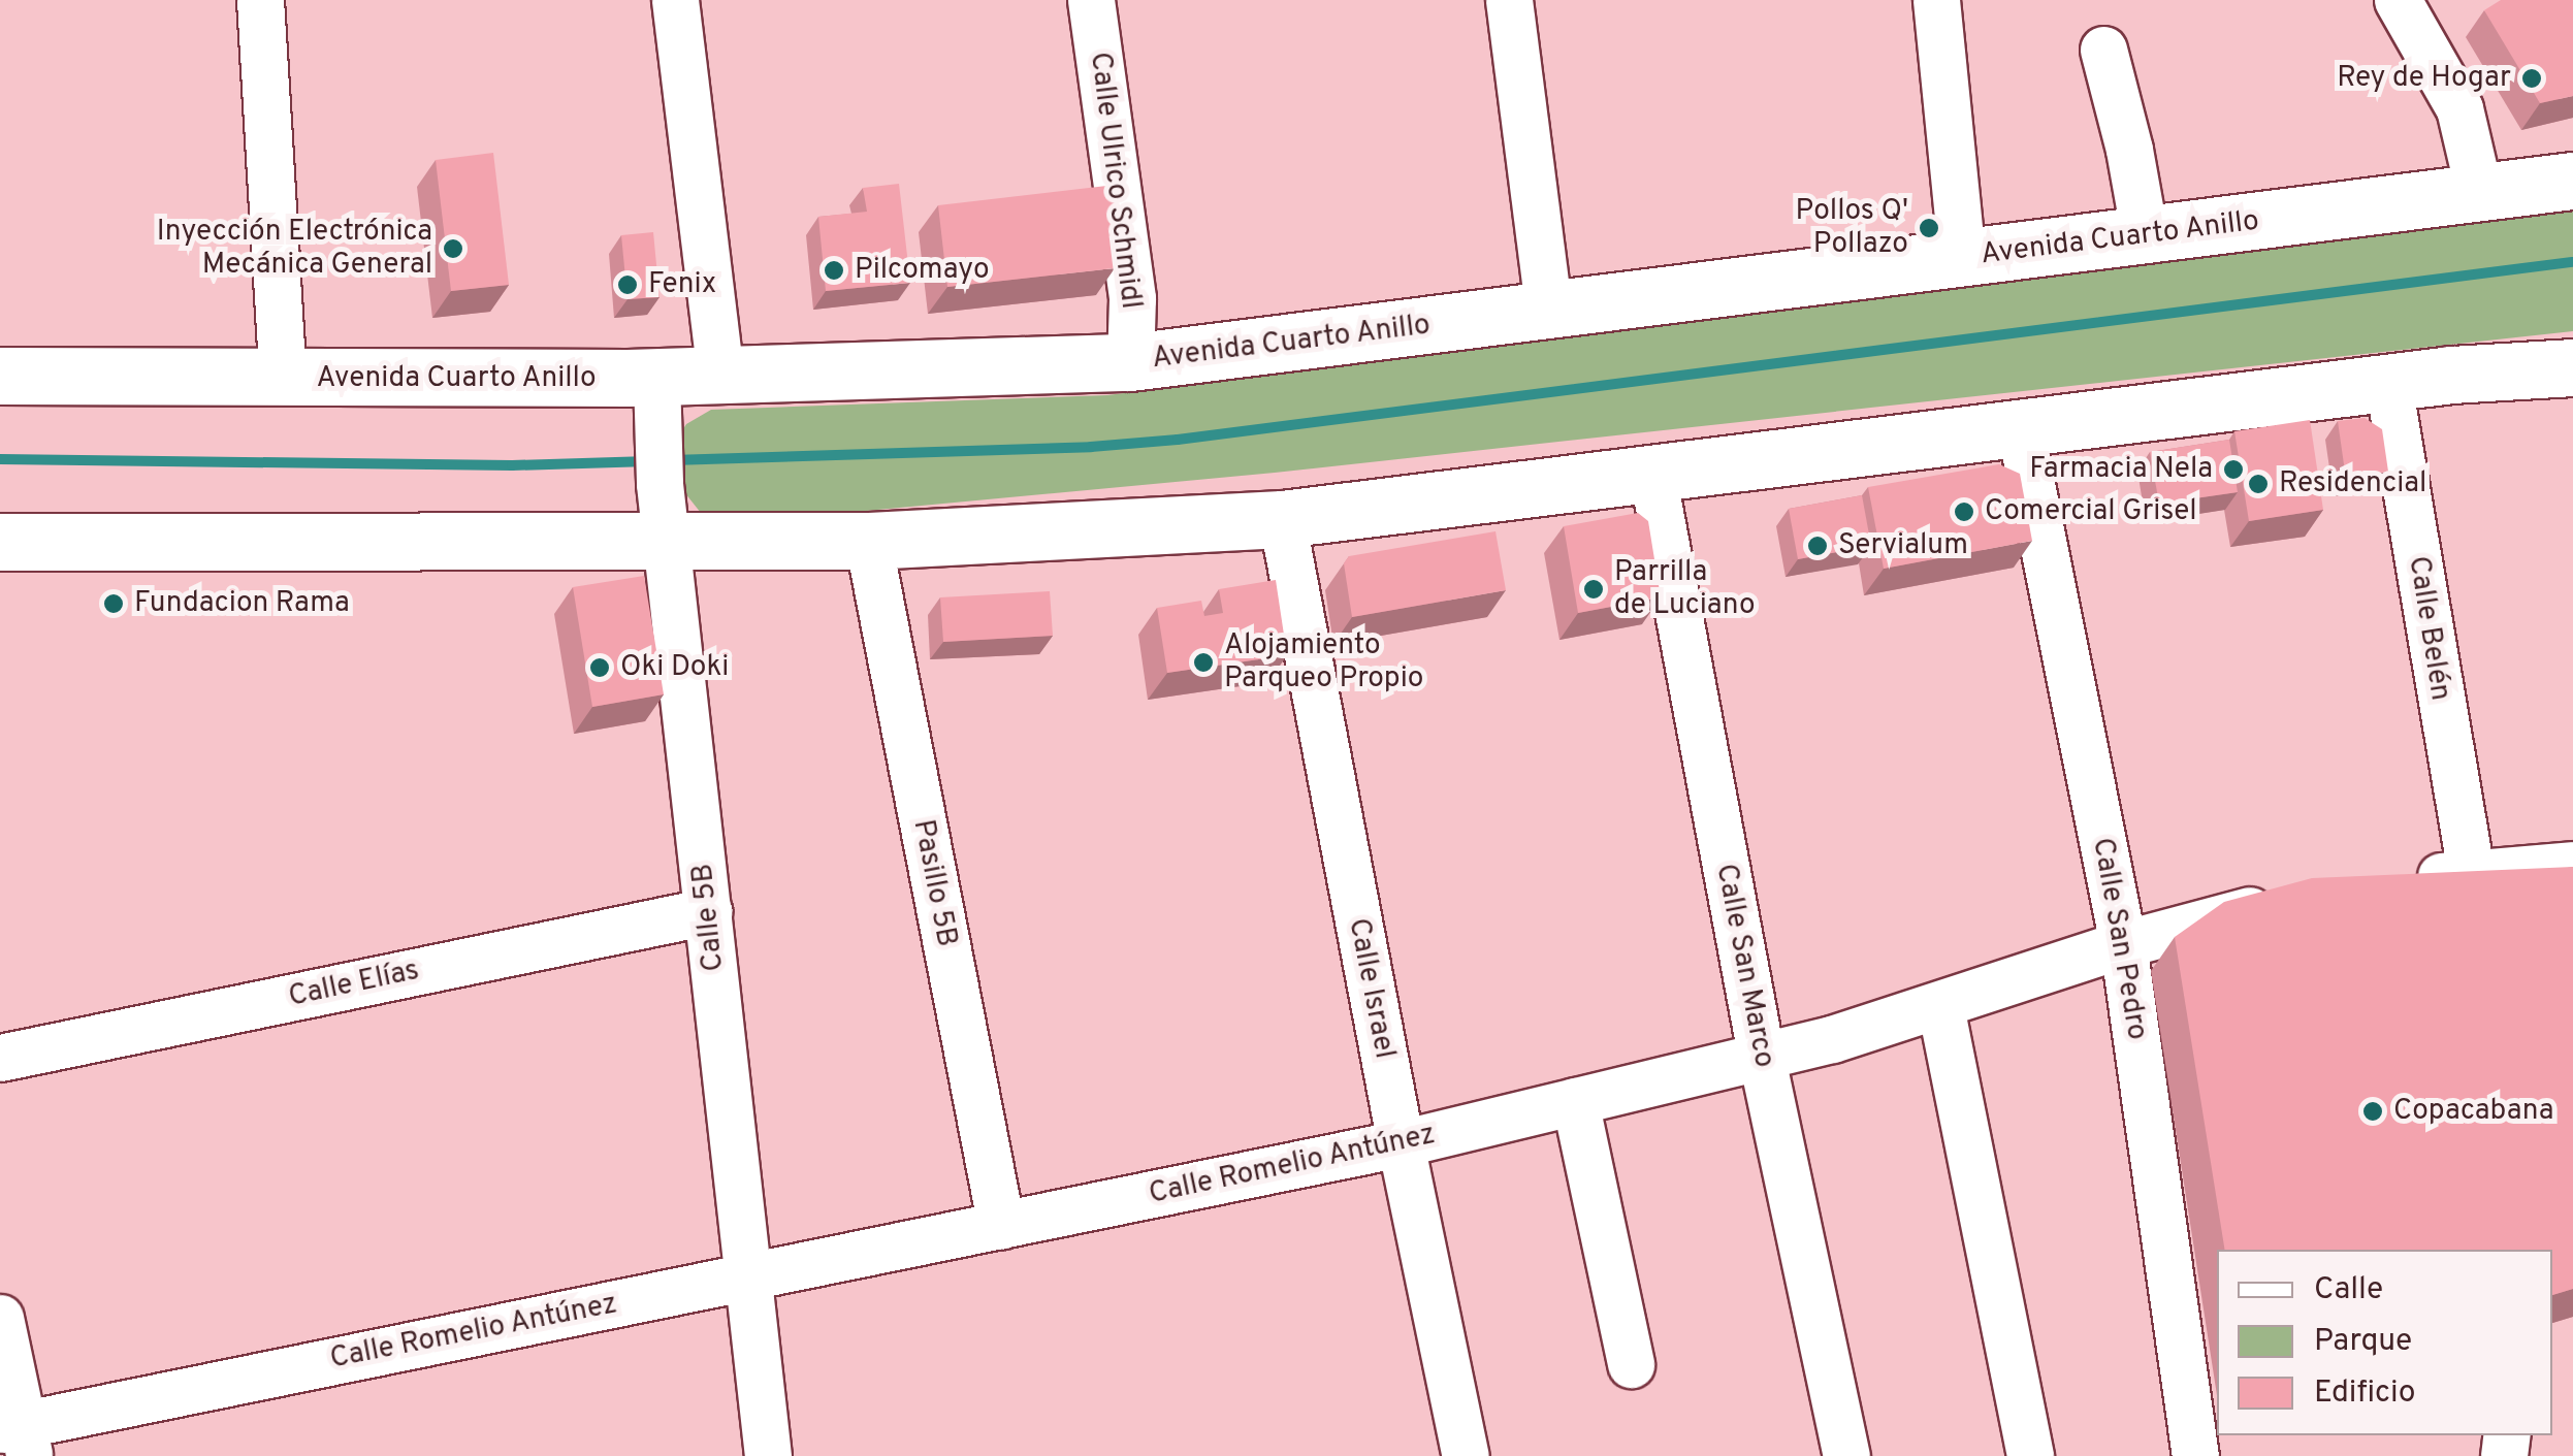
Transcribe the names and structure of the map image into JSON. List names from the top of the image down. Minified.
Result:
{"streets":{"highway":["Avenida Cuarto Anillo"],"street":["Calle Ulrico Schmidl","Calle Belén","Pasillo 5B","Calle 5B","Calle San Pedro","Calle San Marco","Calle Elías","Calle Israel","Calle Romelio Antúnez"]},"crossings":[["Calle Ulrico Schmidl","Avenida Cuarto Anillo"],["Avenida Cuarto Anillo","Calle 5B"],["Pasillo 5B","Calle Romelio Antúnez"],["Calle 5B","Calle Elías"],["Calle 5B","Calle Romelio Antúnez"],["Calle San Pedro","Calle Romelio Antúnez"],["Calle San Marco","Calle Romelio Antúnez"],["Calle Israel","Calle Romelio Antúnez"]],"places":["Rey de Hogar","Pollos Q' Pollazo","Inyección Electrónica Mecánica General","Pilcomayo","Fenix","Farmacia Nela","Residencial","Comercial Grisel","Servialum","Parrilla de Luciano","Fundacion Rama","Alojamiento Parqueo Propio","Oki Doki","Copacabana"],"legend":["Calle","Parque","Edificio"]}
